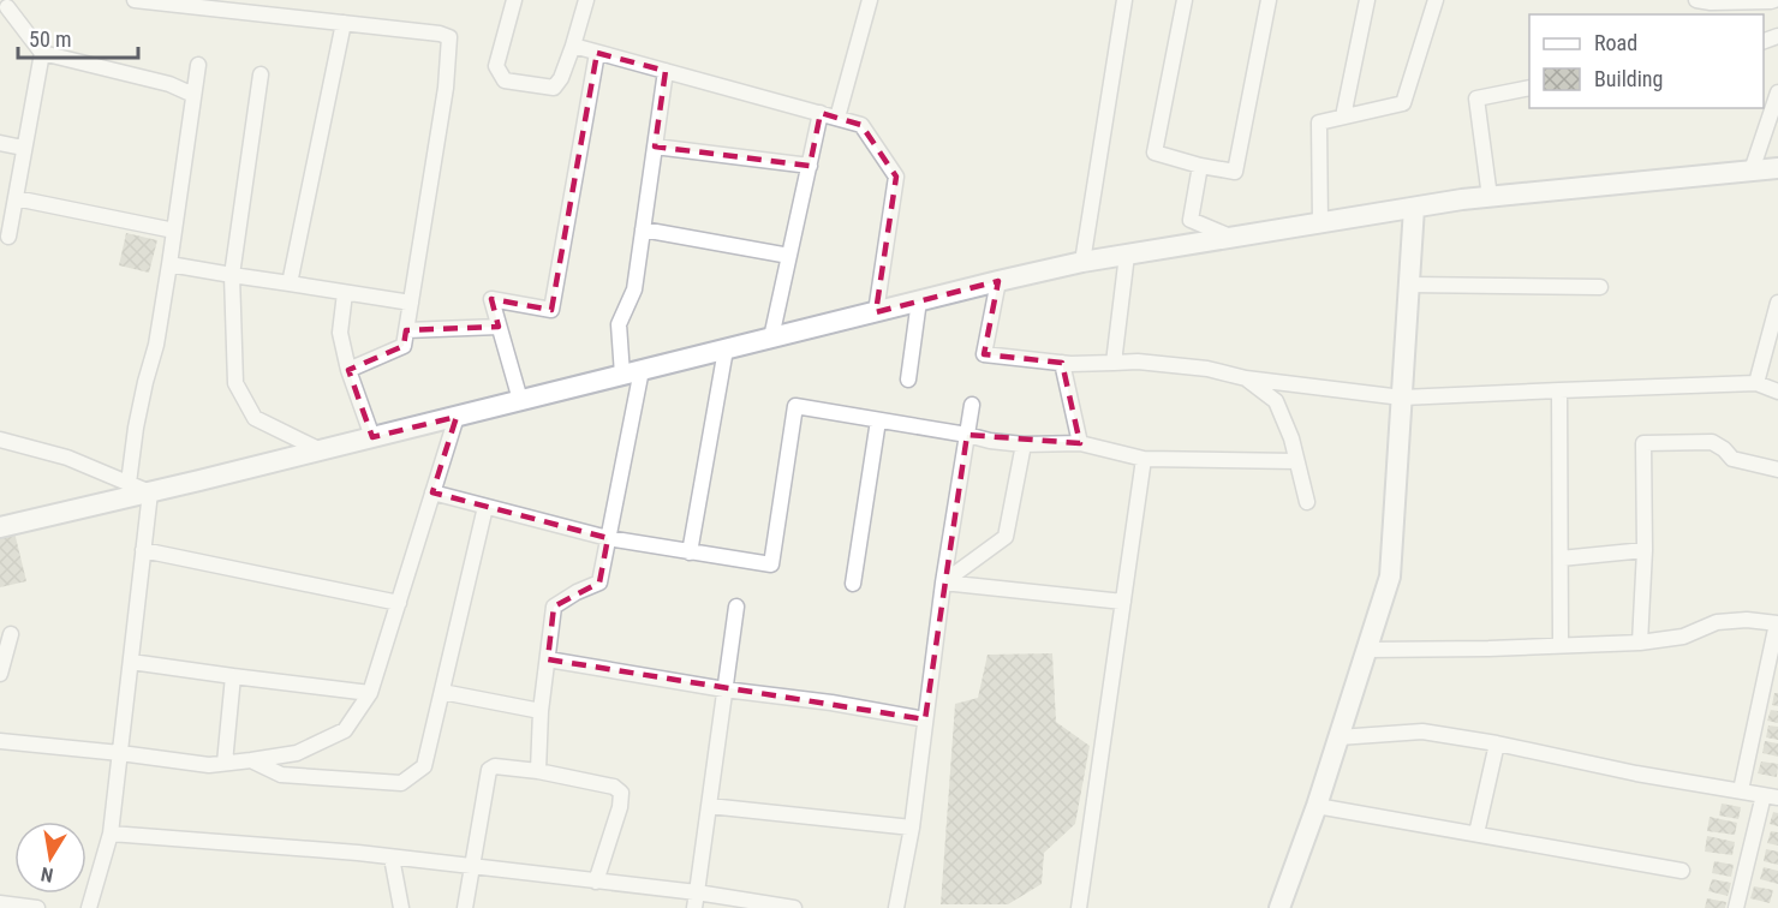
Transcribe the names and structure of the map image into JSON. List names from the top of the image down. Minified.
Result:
{"legend":["Road","Building"],"scale_bar":"50 m","north":"bottom"}
